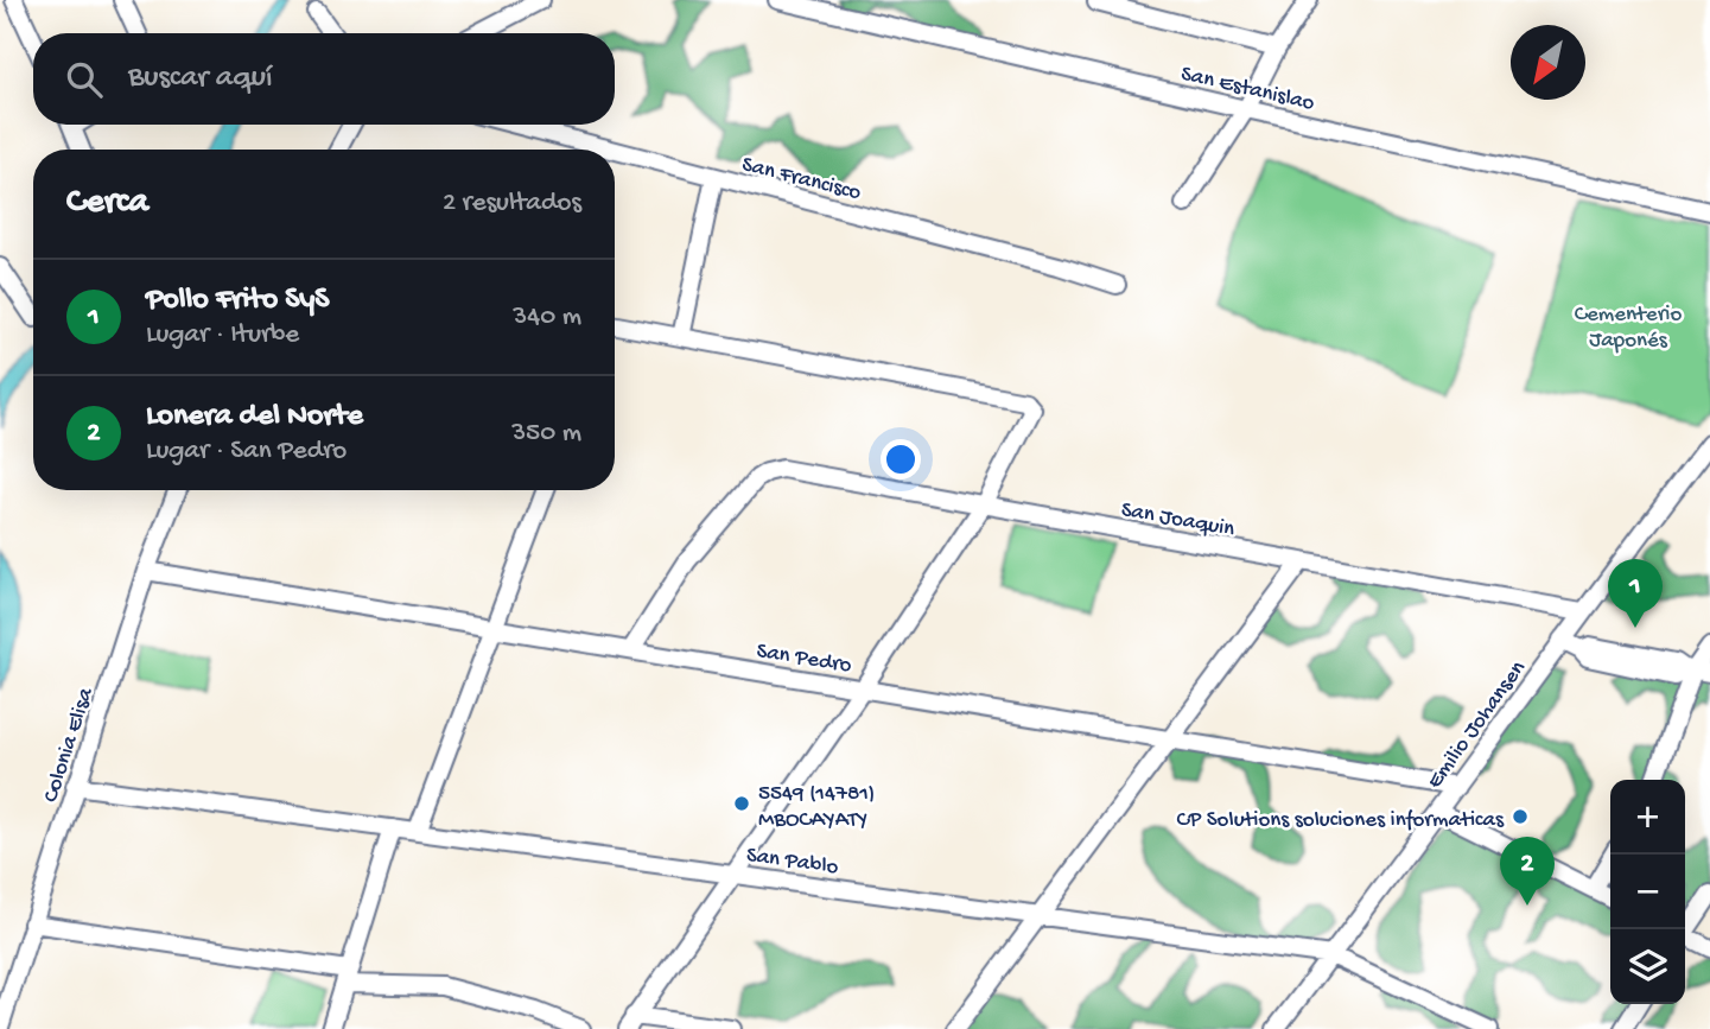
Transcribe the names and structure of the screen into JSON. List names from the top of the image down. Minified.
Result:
{"streets":{"street":["San Estanislao","San Francisco","San Joaquin","San Pedro","Emilio Johansen","Colonia Elisa","San Pablo"]},"crossings":[["San Joaquin","San Pedro"],["San Joaquin","Emilio Johansen"],["San Pedro","Emilio Johansen"],["San Pedro","Colonia Elisa"],["Emilio Johansen","San Pablo"],["Colonia Elisa","San Pablo"]],"parks":["Cementerio Japonés"],"places":["5549 (14781) MBOCAYATY","CP Solutions soluciones informaticas"],"north":"bottom left","page":{"search":"Buscar aquí","heading":["Cerca","2 resultados"],"list":[{"mark":"1","name":"Pollo Frito SyS","note":"Lugar · Iturbe","value":"340 m"},{"mark":"2","name":"Lonera del Norte","note":"Lugar · San Pedro","value":"350 m"}],"pins":["1","2"],"map_buttons":["+","−"]}}
